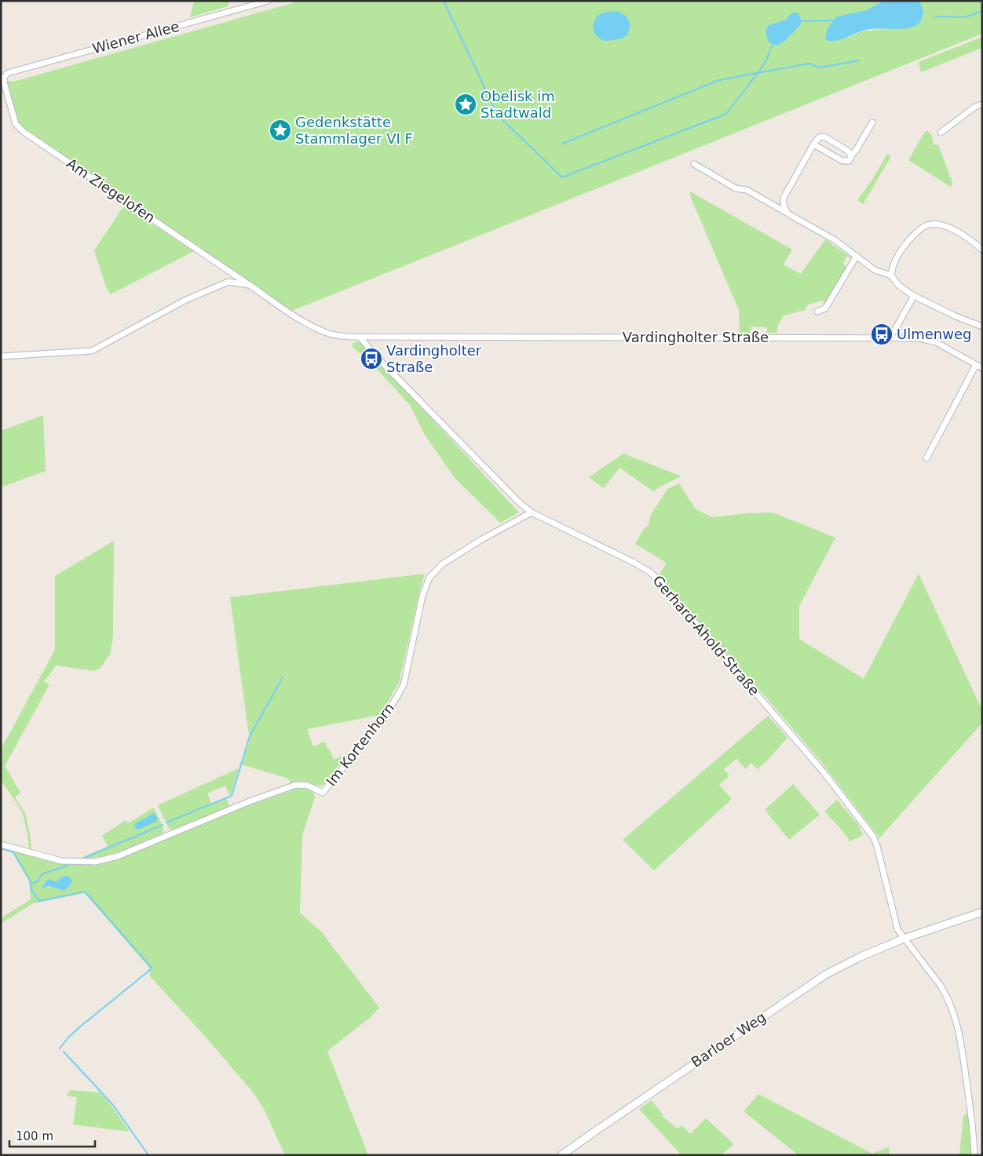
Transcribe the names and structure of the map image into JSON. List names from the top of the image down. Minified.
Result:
{"streets":{"street":["Wiener Allee","Am Ziegelofen","Vardingholter Straße","Gerhard-Ahold-Straße","Im Kortenhorn","Barloer Weg"]},"crossings":[["Wiener Allee","Am Ziegelofen"],["Am Ziegelofen","Vardingholter Straße"],["Vardingholter Straße","Gerhard-Ahold-Straße"],["Gerhard-Ahold-Straße","Im Kortenhorn"],["Gerhard-Ahold-Straße","Barloer Weg"]],"places":{"place":["Obelisk im Stadtwald","Gedenkstätte Stammlager VI F"],"bus stop":["Ulmenweg","Vardingholter Straße"]},"scale_bar":"100 m"}
